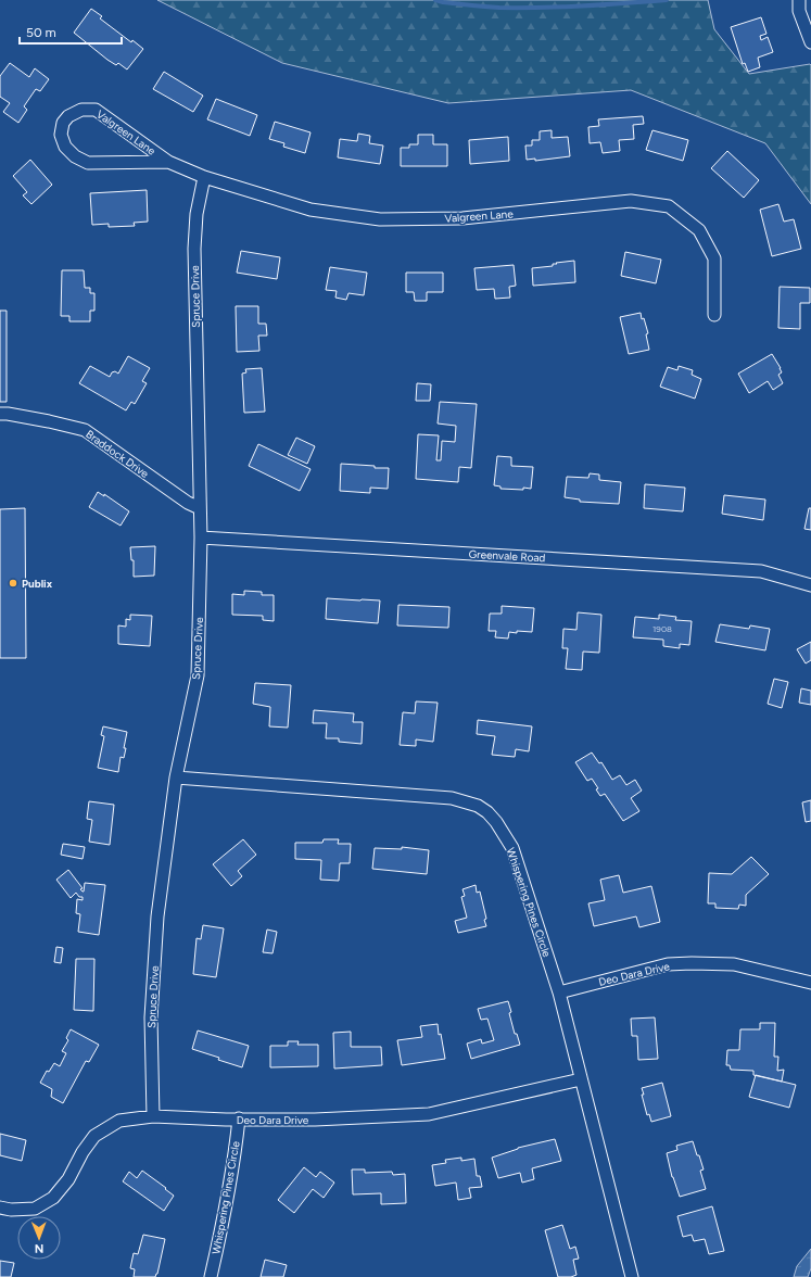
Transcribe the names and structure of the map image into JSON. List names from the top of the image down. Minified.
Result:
{"streets":{"street":["Valgreen Lane","Spruce Drive","Braddock Drive","Greenvale Road","Whispering Pines Circle","Deo Dara Drive"]},"crossings":[["Valgreen Lane","Spruce Drive"],["Spruce Drive","Braddock Drive"],["Spruce Drive","Greenvale Road"],["Spruce Drive","Whispering Pines Circle"],["Spruce Drive","Deo Dara Drive"],["Whispering Pines Circle","Deo Dara Drive"]],"places":["Publix"],"house_numbers":["1908"],"scale_bar":"50 m","north":"bottom"}
